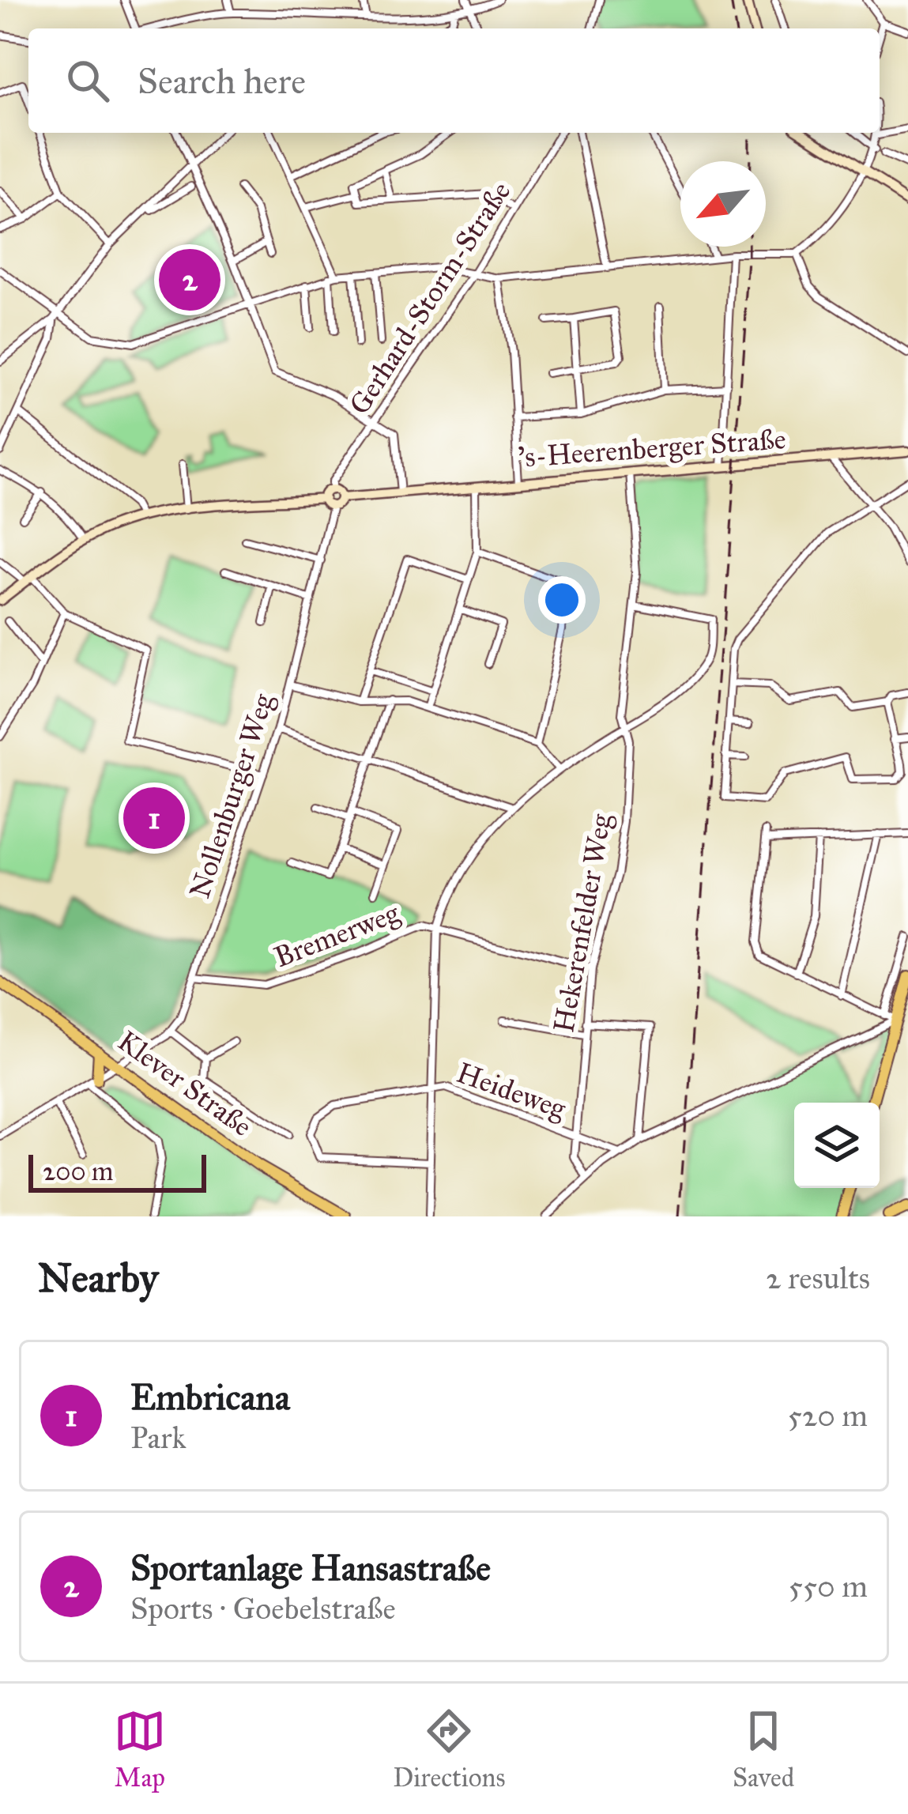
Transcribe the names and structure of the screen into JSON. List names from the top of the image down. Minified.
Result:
{"streets":{"main road":["Klever Straße"],"street":["Gerhard-Storm-Straße","'s-Heerenberger Straße","Nollenburger Weg","Hekerenfelder Weg","Bremerweg","Heideweg"]},"crossings":[["'s-Heerenberger Straße","Hekerenfelder Weg"],["Nollenburger Weg","Bremerweg"],["Hekerenfelder Weg","Bremerweg"],["Hekerenfelder Weg","Heideweg"]],"scale_bar":"200 m","north":"bottom left","page":{"search":"Search here","pins":["2","1"],"scale":"200 m","heading":["Nearby","2 results"],"list":[{"mark":"1","name":"Embricana","note":"Park","value":"520 m"},{"mark":"2","name":"Sportanlage Hansastraße","note":"Sports · Goebelstraße","value":"550 m"}],"nav":["Map","Directions","Saved"]}}
